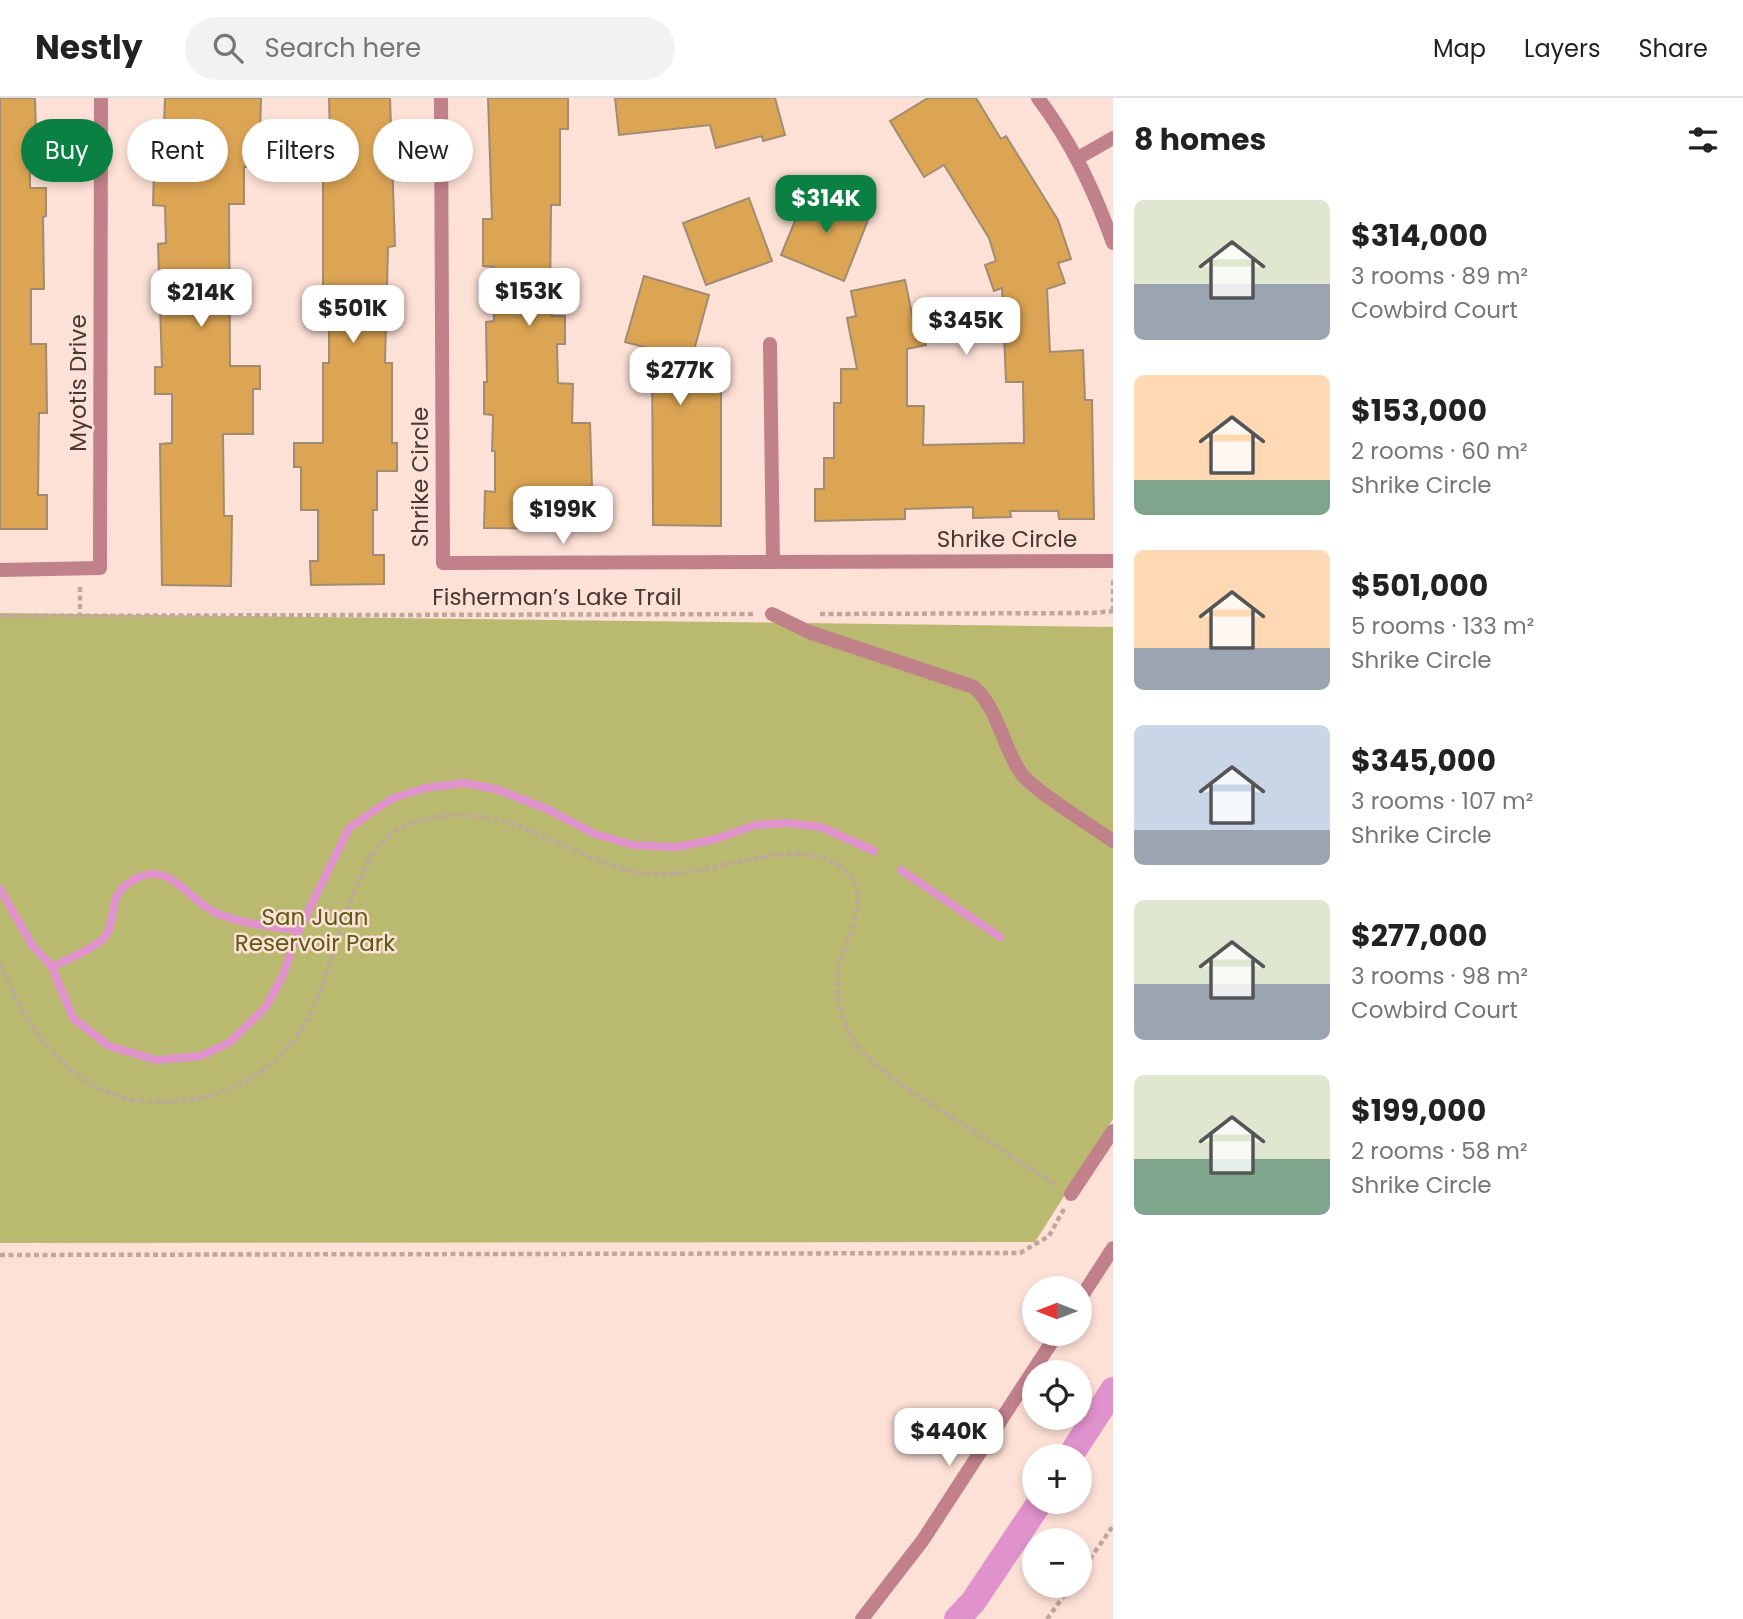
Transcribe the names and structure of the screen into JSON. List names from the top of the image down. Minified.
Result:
{"streets":{"street":["Myotis Drive","Shrike Circle"],"path":["Fisherman’s Lake Trail"]},"parks":["San Juan Reservoir Park"],"north":"left","page":{"header":"Nestly","search":"Search here","nav":["Map","Layers","Share"],"heading":"8 homes","chip":["Buy","Rent","Filters","New"],"price":["$314K","$153K","$214K","$501K","$345K","$277K","$199K","$440K"],"list":[{"name":"$314,000","note":"3 rooms · 89 m² · Cowbird Court"},{"name":"$153,000","note":"2 rooms · 60 m² · Shrike Circle"},{"name":"$501,000","note":"5 rooms · 133 m² · Shrike Circle"},{"name":"$345,000","note":"3 rooms · 107 m² · Shrike Circle"},{"name":"$277,000","note":"3 rooms · 98 m² · Cowbird Court"},{"name":"$199,000","note":"2 rooms · 58 m² · Shrike Circle"}],"map_buttons":["+","−"]}}
